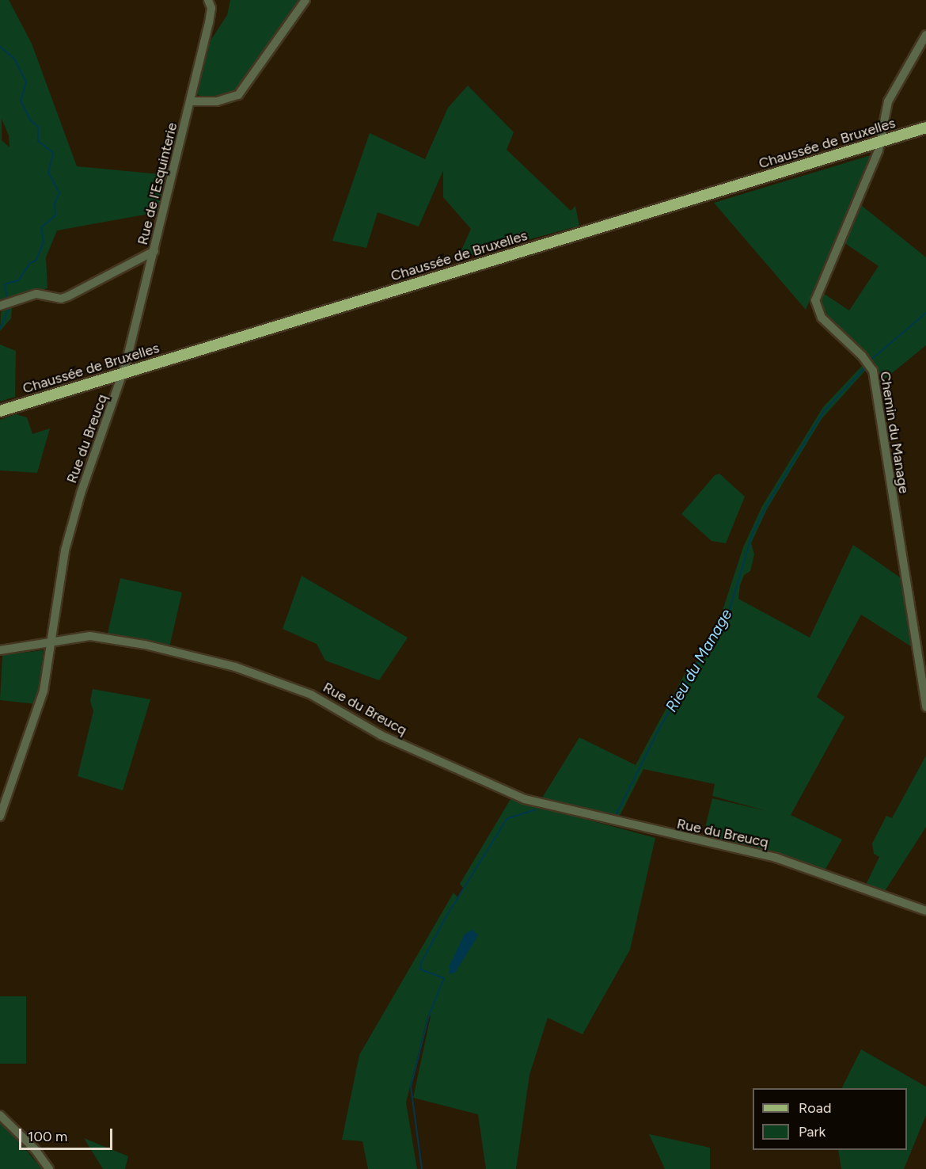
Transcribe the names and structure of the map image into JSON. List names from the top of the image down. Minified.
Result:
{"streets":{"main road":["Chaussée de Bruxelles"],"street":["Rue de l'Esquinterie","Chemin du Manage","Rue du Breucq"]},"crossings":[["Chaussée de Bruxelles","Rue de l'Esquinterie"],["Chaussée de Bruxelles","Chemin du Manage"],["Chaussée de Bruxelles","Rue du Breucq"],["Rue de l'Esquinterie","Rue du Breucq"]],"water":["Rieu du Manage"],"legend":["Road","Park"],"scale_bar":"100 m"}
